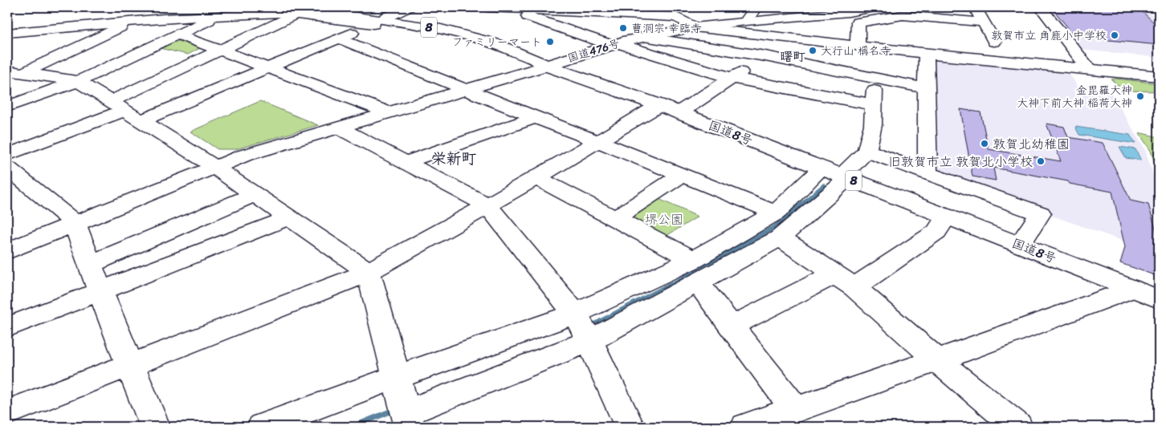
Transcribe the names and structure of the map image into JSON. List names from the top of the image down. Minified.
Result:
{"streets":{"main road":["8","国道476号","国道8号"]},"crossings":[["国道476号","国道8号"]],"districts":["曙町","栄新町"],"parks":["堺公園"],"places":["曹洞宗 幸臨寺","敦賀市立 角鹿小中学校","ファミリーマート","大行山 稱名寺","金毘羅大神 大神下前大神 稲荷大神","敦賀北幼稚園","旧敦賀市立 敦賀北小学校"]}
